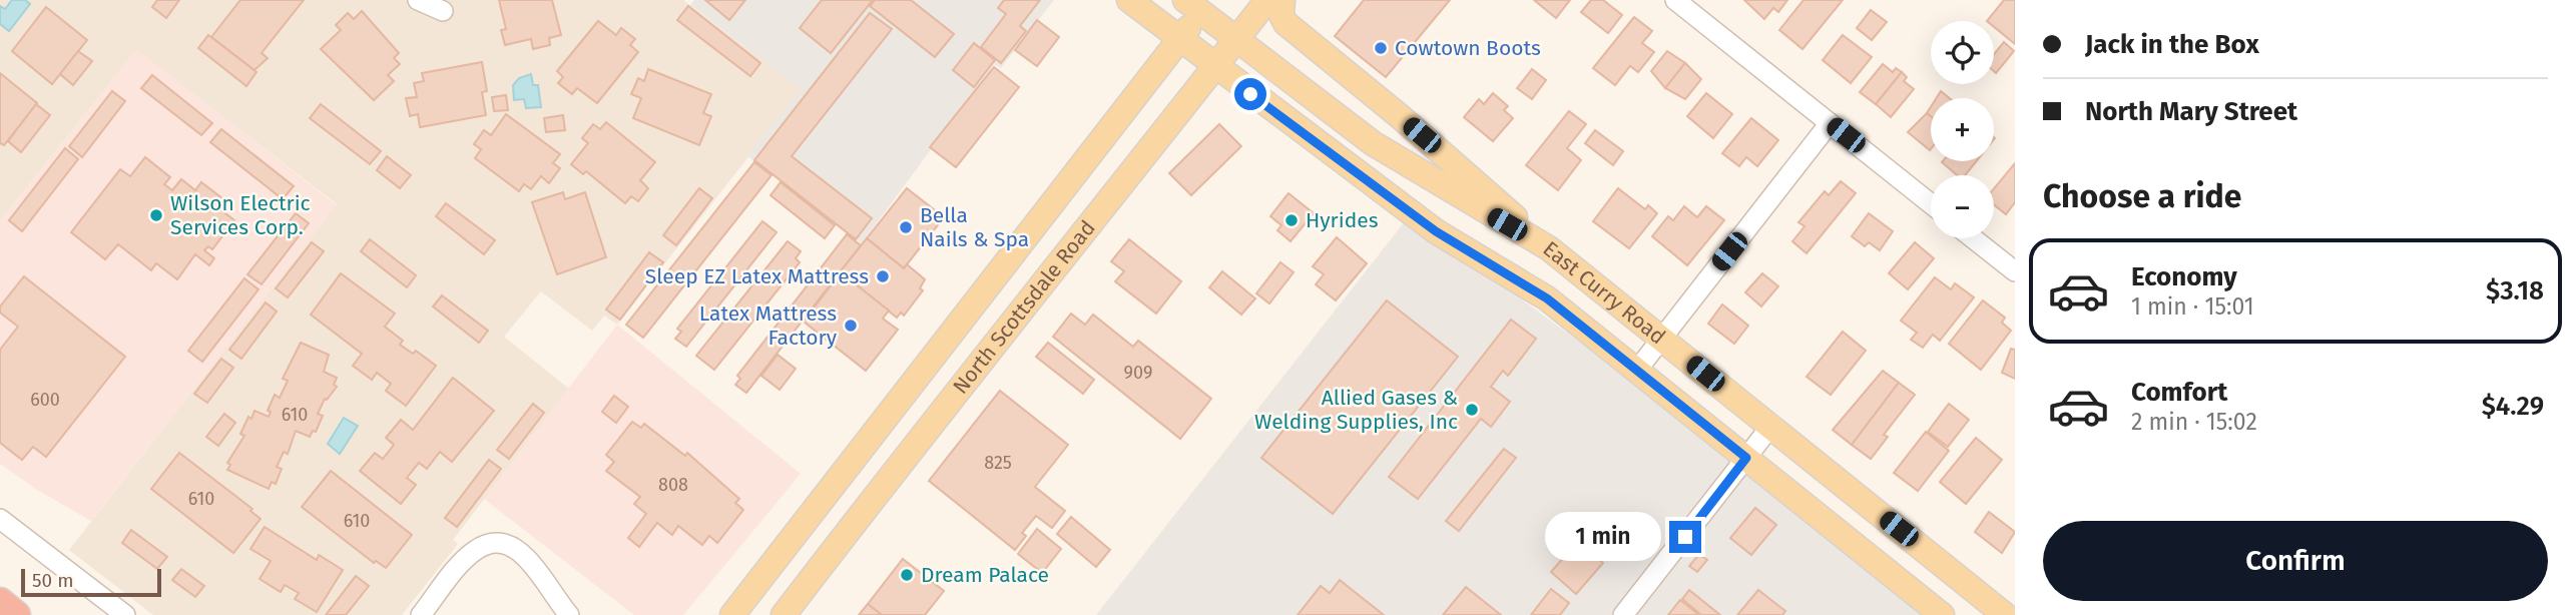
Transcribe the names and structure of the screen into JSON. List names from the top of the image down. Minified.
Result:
{"streets":{"main road":["East Curry Road","North Scottsdale Road"]},"crossings":[["East Curry Road","North Scottsdale Road"]],"places":["Cowtown Boots","Wilson Electric Services Corp.","Hyrides","Bella Nails & Spa","Sleep EZ Latex Mattress","Latex Mattress Factory","Allied Gases & Welding Supplies, Inc","Dream Palace"],"house_numbers":["909","600","610","825","808","610","610"],"scale_bar":"50 m","page":{"banner":["Jack in the Box","North Mary Street"],"map_buttons":["+","−"],"heading":"Choose a ride","list":[{"name":"Economy","note":"1 min · 15:01","value":"$3.18"},{"name":"Comfort","note":"2 min · 15:02","value":"$4.29"}],"buttons":"Confirm","bubble":"1 min","scale":"50 m"}}
